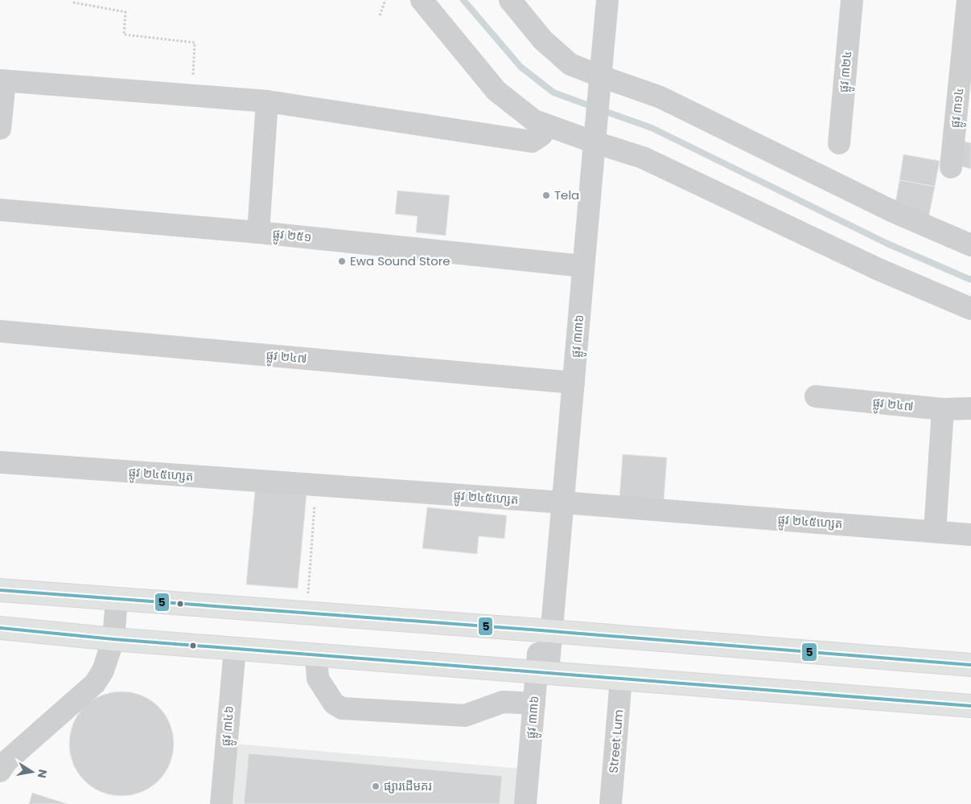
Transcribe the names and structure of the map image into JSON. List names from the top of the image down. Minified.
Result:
{"streets":{"street":["ផ្លូវ ៣២៤","ផ្លូវ ៣១៤","ផ្លូវ ២៥១","ផ្លូវ ៣៣៦","ផ្លូវ ២៤៧","ផ្លូវ ២៤៥ហ្សេត","ផ្លូវ ៣៤៦","Street Lum"]},"crossings":[["ផ្លូវ ២៥១","ផ្លូវ ៣៣៦"],["ផ្លូវ ៣៣៦","ផ្លូវ ២៤៧"],["ផ្លូវ ៣៣៦","ផ្លូវ ២៤៥ហ្សេត"]],"places":["Tela","Ewa Sound Store","ផ្សារដើមគរ"],"lines":["transit line 5"],"north":"right"}
